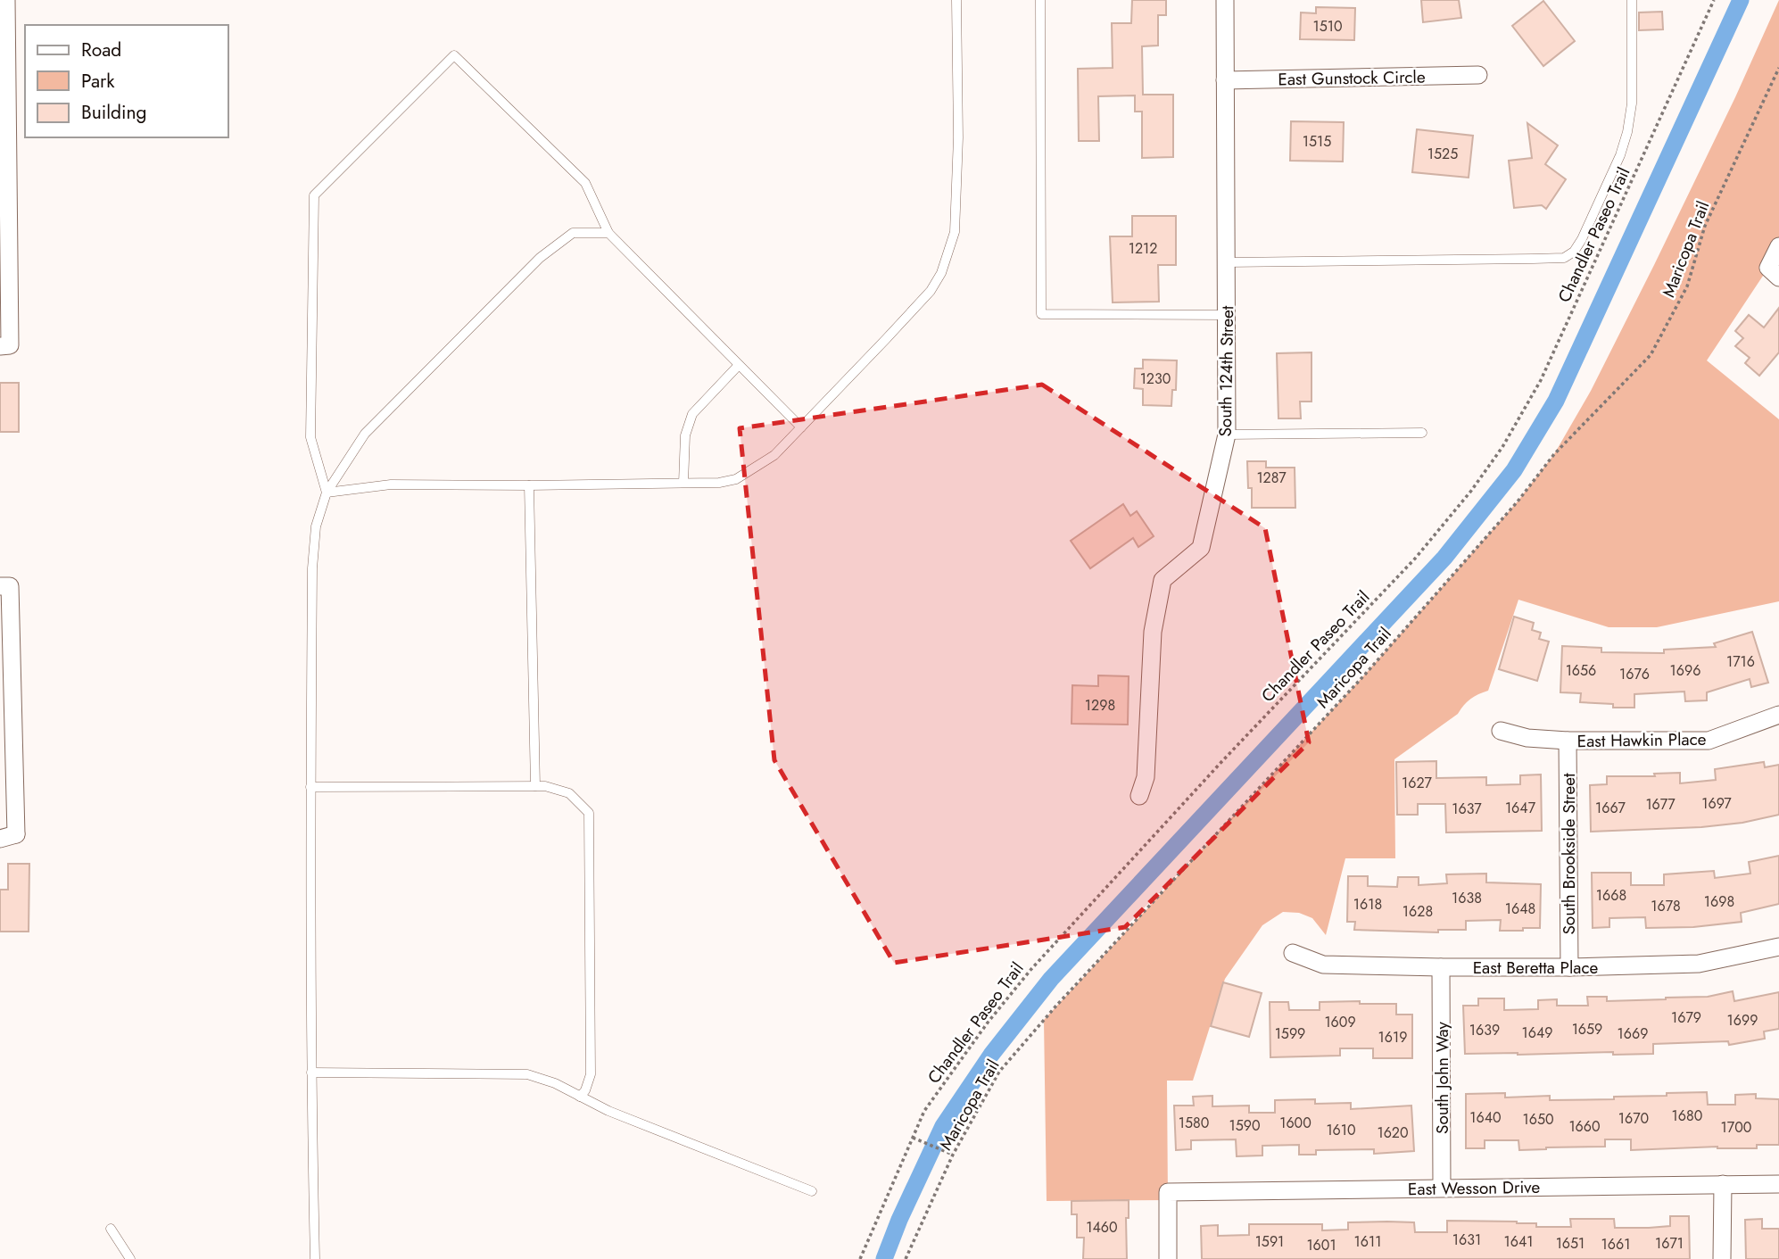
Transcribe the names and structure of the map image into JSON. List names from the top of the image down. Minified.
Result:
{"streets":{"street":["East Gunstock Circle","South 124th Street","East Hawkin Place","South Brookside Street","East Beretta Place","South John Way","East Wesson Drive"],"path":["Chandler Paseo Trail","Maricopa Trail"]},"crossings":[["East Gunstock Circle","South 124th Street"],["East Hawkin Place","South Brookside Street"],["South Brookside Street","East Beretta Place"],["East Beretta Place","South John Way"],["South John Way","East Wesson Drive"]],"house_numbers":["1510","1515","1525","1212","1230","1287","1716","1656","1696","1676","1298","1627","1697","1677","1647","1667","1637","1668","1638","1698","1618","1678","1648","1628","1679","1699","1609","1659","1639","1649","1599","1669","1619","1680","1640","1670","1650","1580","1600","1590","1660","1700","1610","1620","1460","1631","1591","1611","1641","1651","1671","1661","1601"],"legend":["Road","Park","Building"]}
